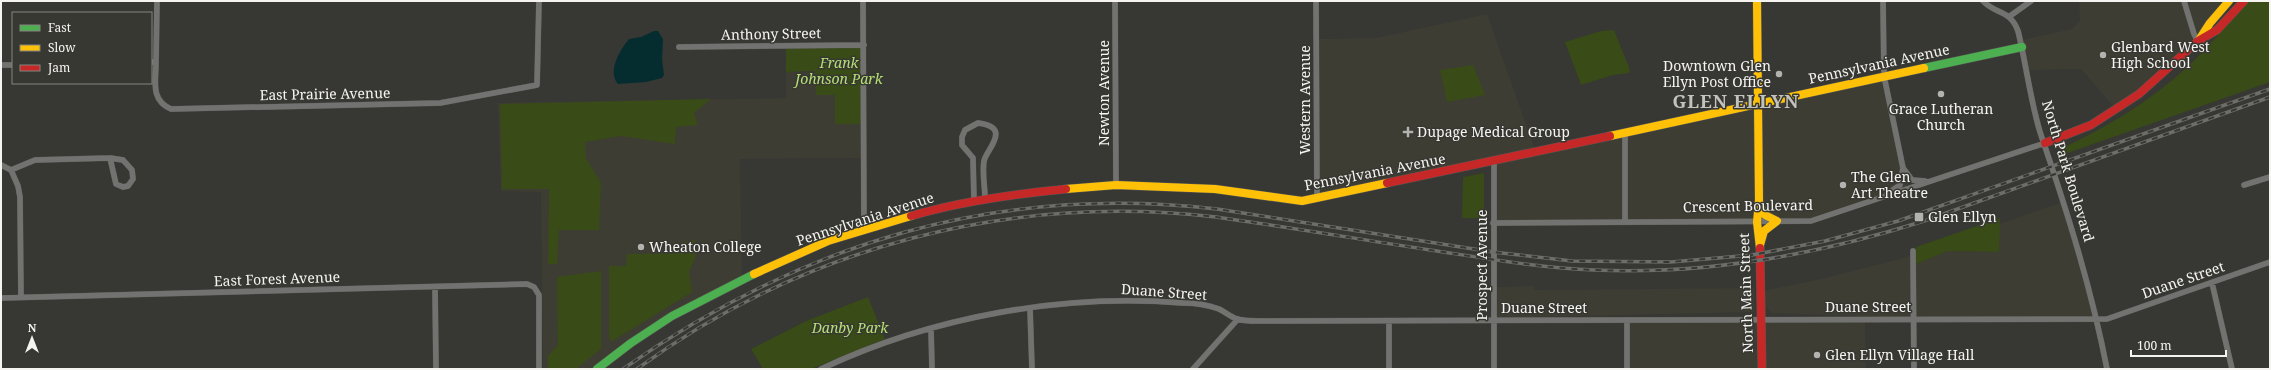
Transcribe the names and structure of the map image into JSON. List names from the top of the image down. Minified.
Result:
{"streets":{"street":["Anthony Street","Pennsylvania Avenue","Newton Avenue","East Prairie Avenue","Western Avenue","North Park Boulevard","Crescent Boulevard","Prospect Avenue","East Forest Avenue","Duane Street","North Main Street"]},"crossings":[["Pennsylvania Avenue","Newton Avenue"],["Pennsylvania Avenue","Western Avenue"],["Pennsylvania Avenue","North Park Boulevard"],["Pennsylvania Avenue","Prospect Avenue"],["Pennsylvania Avenue","North Main Street"],["North Park Boulevard","Crescent Boulevard"],["North Park Boulevard","Duane Street"],["Crescent Boulevard","Prospect Avenue"],["Crescent Boulevard","North Main Street"],["Prospect Avenue","Duane Street"],["Duane Street","North Main Street"]],"districts":["GLEN ELLYN"],"parks":["Frank Johnson Park","Danby Park"],"places":{"other":["Glenbard West High School","Downtown Glen Ellyn Post Office","Grace Lutheran Church","The Glen Art Theatre","Wheaton College","Glen Ellyn Village Hall"],"health":["Dupage Medical Group"],"transit":["Glen Ellyn"]},"legend":["Fast","Slow","Jam"],"scale_bar":"100 m","north":"top"}
